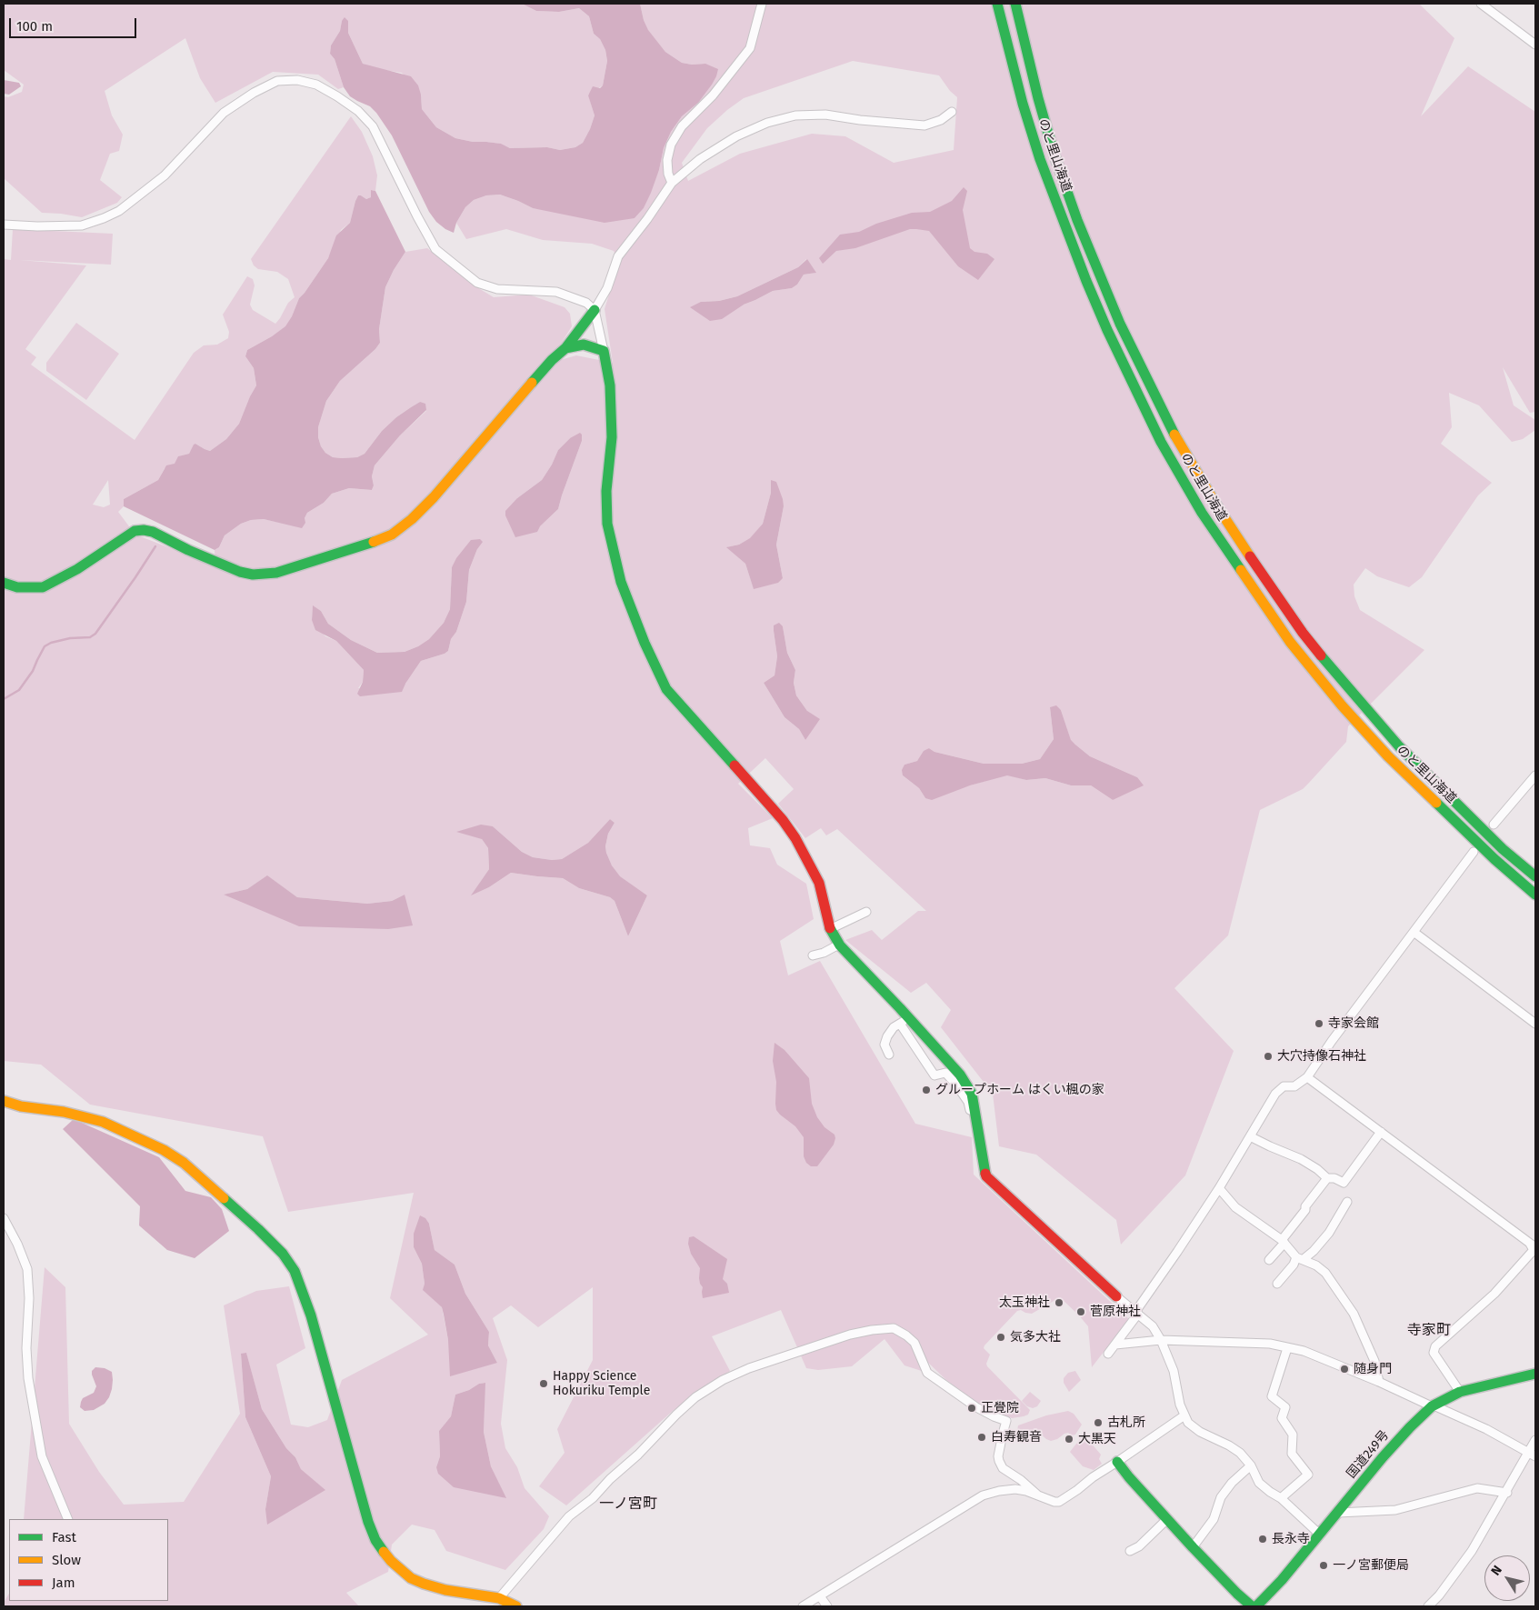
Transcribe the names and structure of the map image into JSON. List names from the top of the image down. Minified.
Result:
{"streets":{"main road":["のと里山海道","国道249号"]},"districts":["寺家町","一ノ宮町"],"places":["寺家会館","大穴持像石神社","グループホーム はくい楓の家","太玉神社","菅原神社","気多大社","随身門","Happy Science Hokuriku Temple","正覺院","古札所","白寿観音","大黒天","長永寺","一ノ宮郵便局"],"legend":["Fast","Slow","Jam"],"scale_bar":"100 m","north":"top left"}
